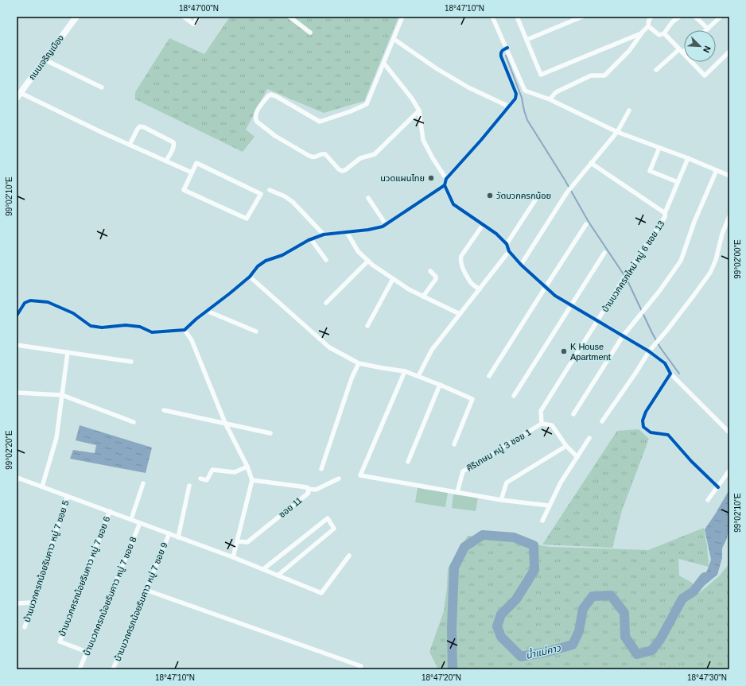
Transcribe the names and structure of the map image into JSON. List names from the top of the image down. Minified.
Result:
{"streets":{"main road":["ถนนเจริญเมือง"],"street":["บ้านบวกครกใหม่ หมู่ 6 ซอย 13","ศิริเกษม หมู่ 3 ซอย 1","ซอย 11","บ้านบวกครกน้อยริมคาว หมู่ 7 ซอย 5","บ้านบวกครกน้อยริมคาว หมู่ 7 ซอย 6","บ้านบวกครกน้อยริมคาว หมู่ 7 ซอย 8","บ้านบวกครกน้อยริมคาว หมู่ 7 ซอย 9"]},"crossings":[["บ้านบวกครกใหม่ หมู่ 6 ซอย 13","ศิริเกษม หมู่ 3 ซอย 1"],["บ้านบวกครกน้อยริมคาว หมู่ 7 ซอย 6","บ้านบวกครกน้อยริมคาว หมู่ 7 ซอย 8"]],"water":["น้ำแม่คาว"],"places":["นวดแผนไทย","วัดบวกครกน้อย","K House Apartment"],"north":"bottom right","coordinates":["18°47'00\"N","18°47'10\"N","99°02'10\"E","99°02'00\"E","99°02'20\"E","18°47'20\"N","18°47'30\"N"]}
